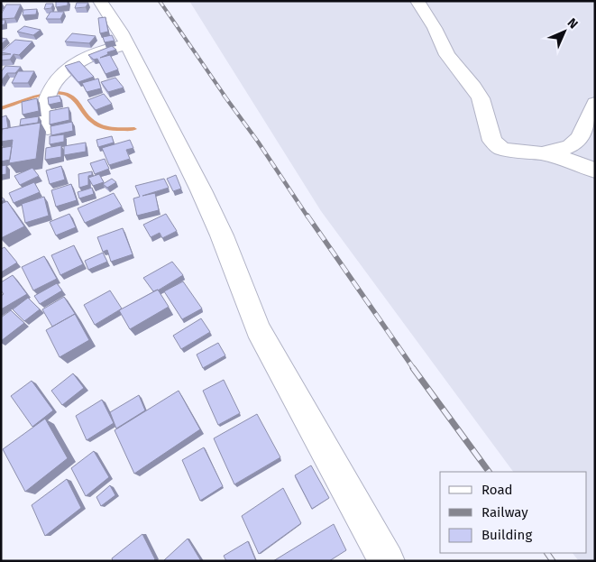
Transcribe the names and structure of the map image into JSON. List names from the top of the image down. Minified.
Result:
{"legend":["Road","Railway","Building"],"north":"top right"}
